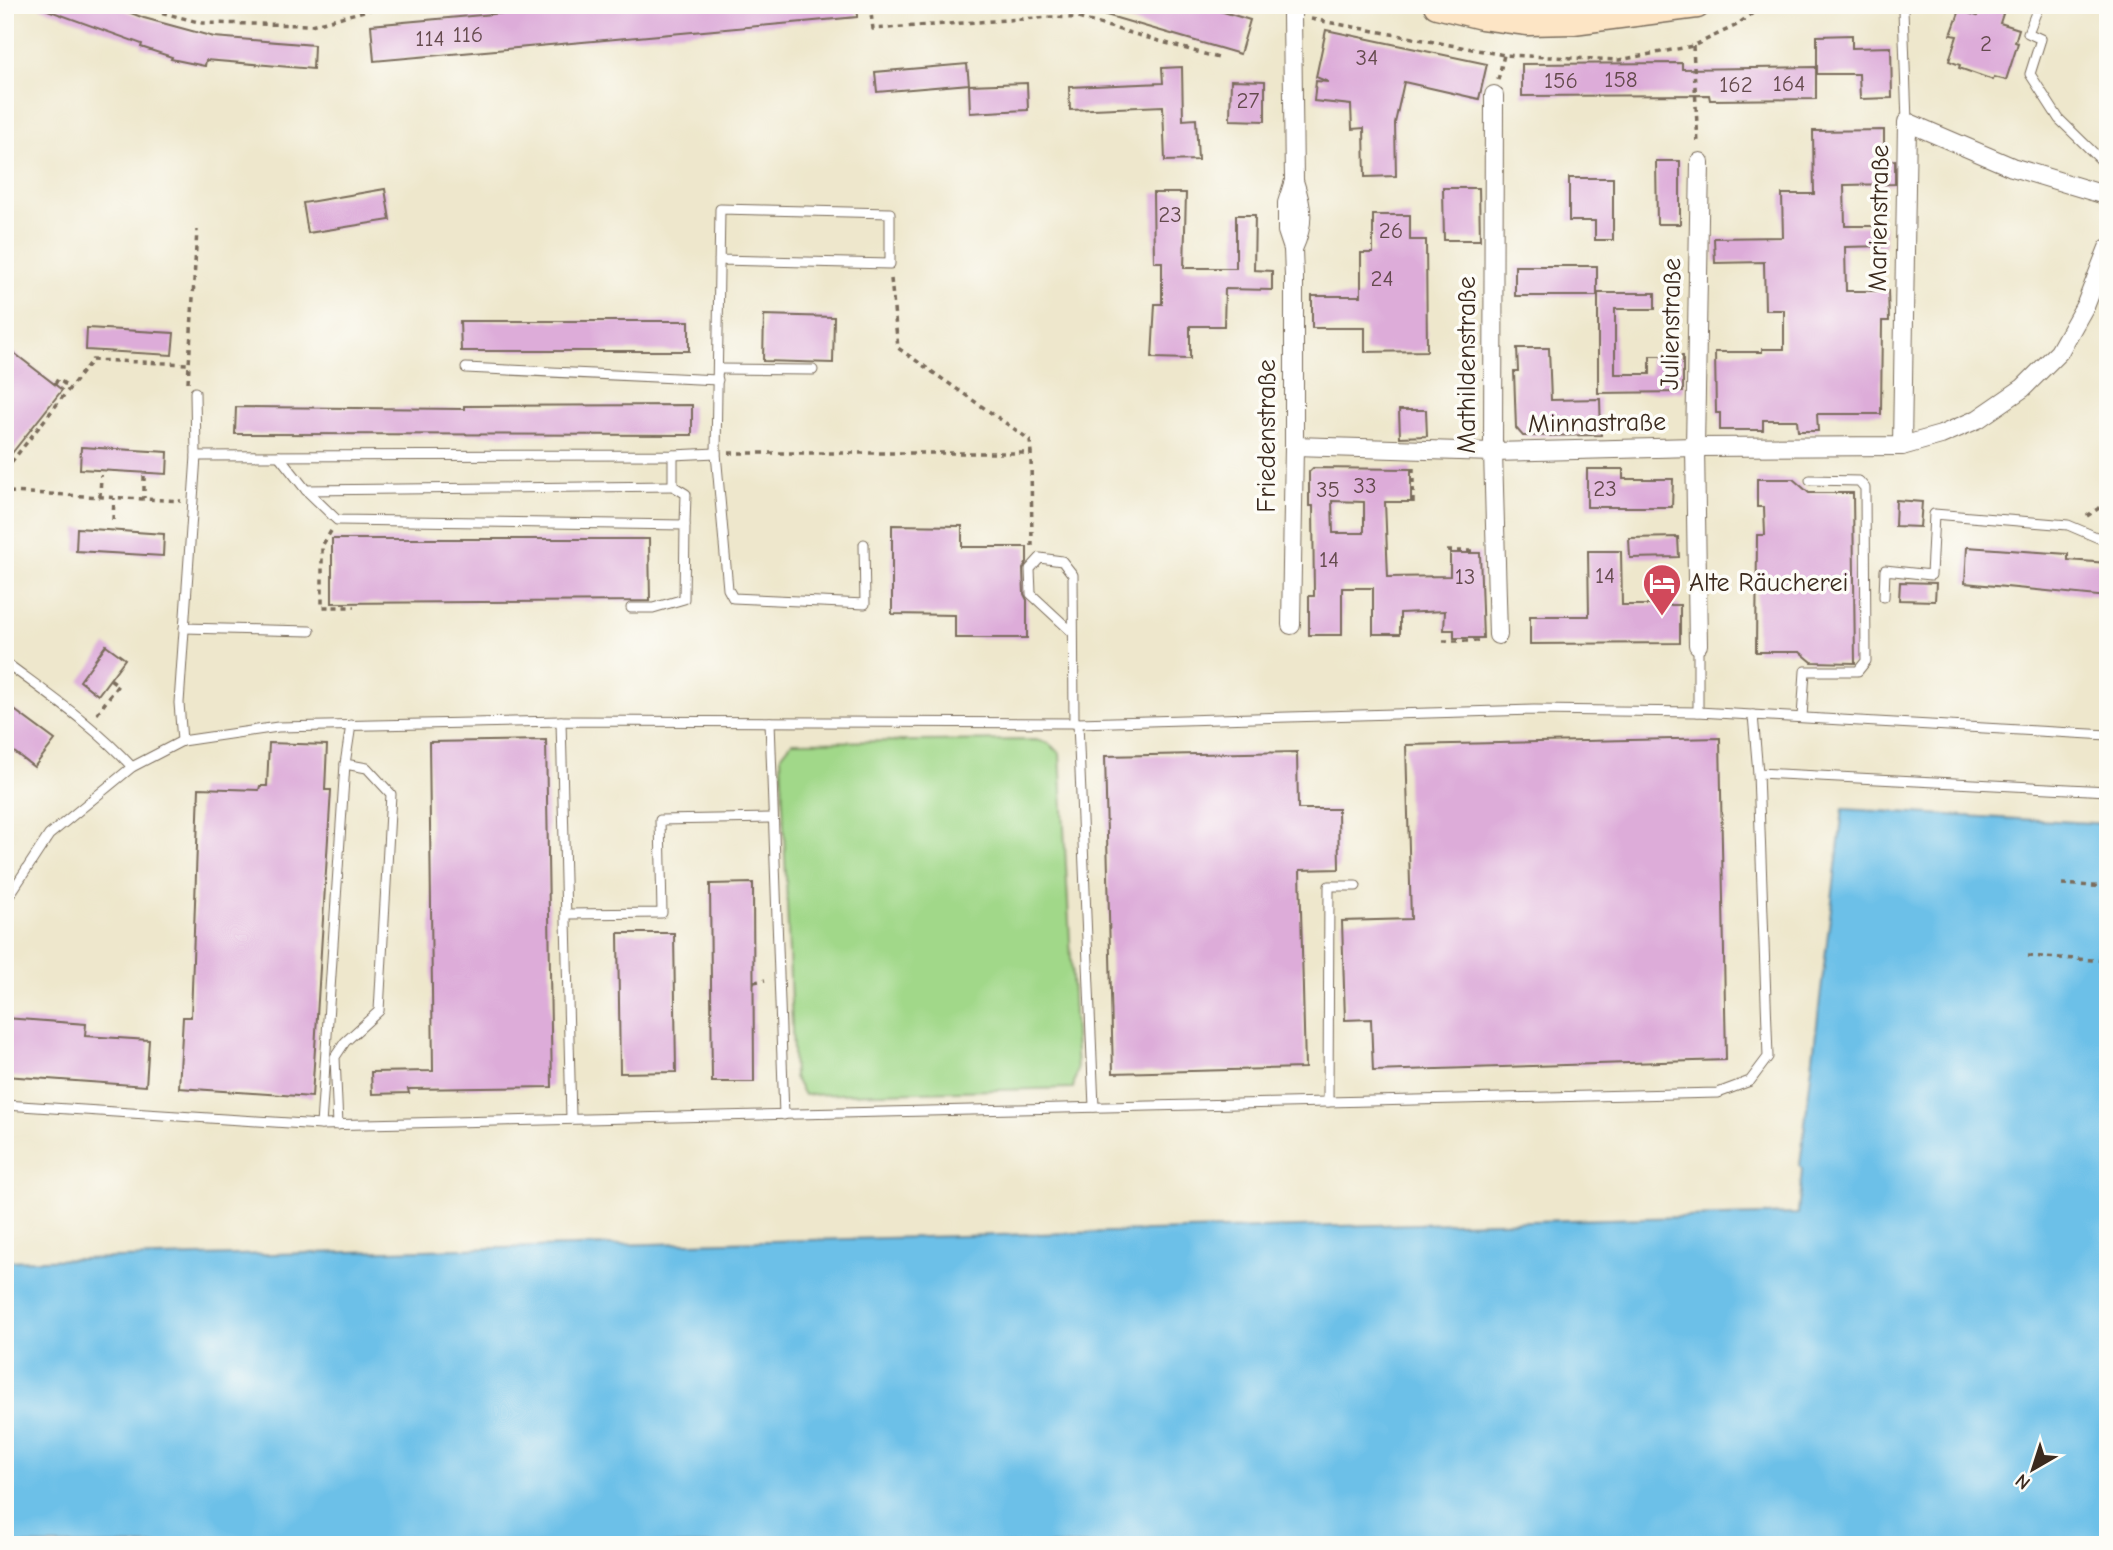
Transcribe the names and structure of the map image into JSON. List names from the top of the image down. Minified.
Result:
{"streets":{"street":["Marienstraße","Julienstraße","Mathildenstraße","Minnastraße","Friedenstraße"]},"crossings":[["Marienstraße","Minnastraße"],["Julienstraße","Minnastraße"],["Mathildenstraße","Minnastraße"],["Minnastraße","Friedenstraße"]],"places":{"hotel":["Alte Räucherei"]},"house_numbers":["116","114","2","34","158","156","164","162","27","23","26","24","33","23","35","14","14","13"],"north":"bottom left"}
